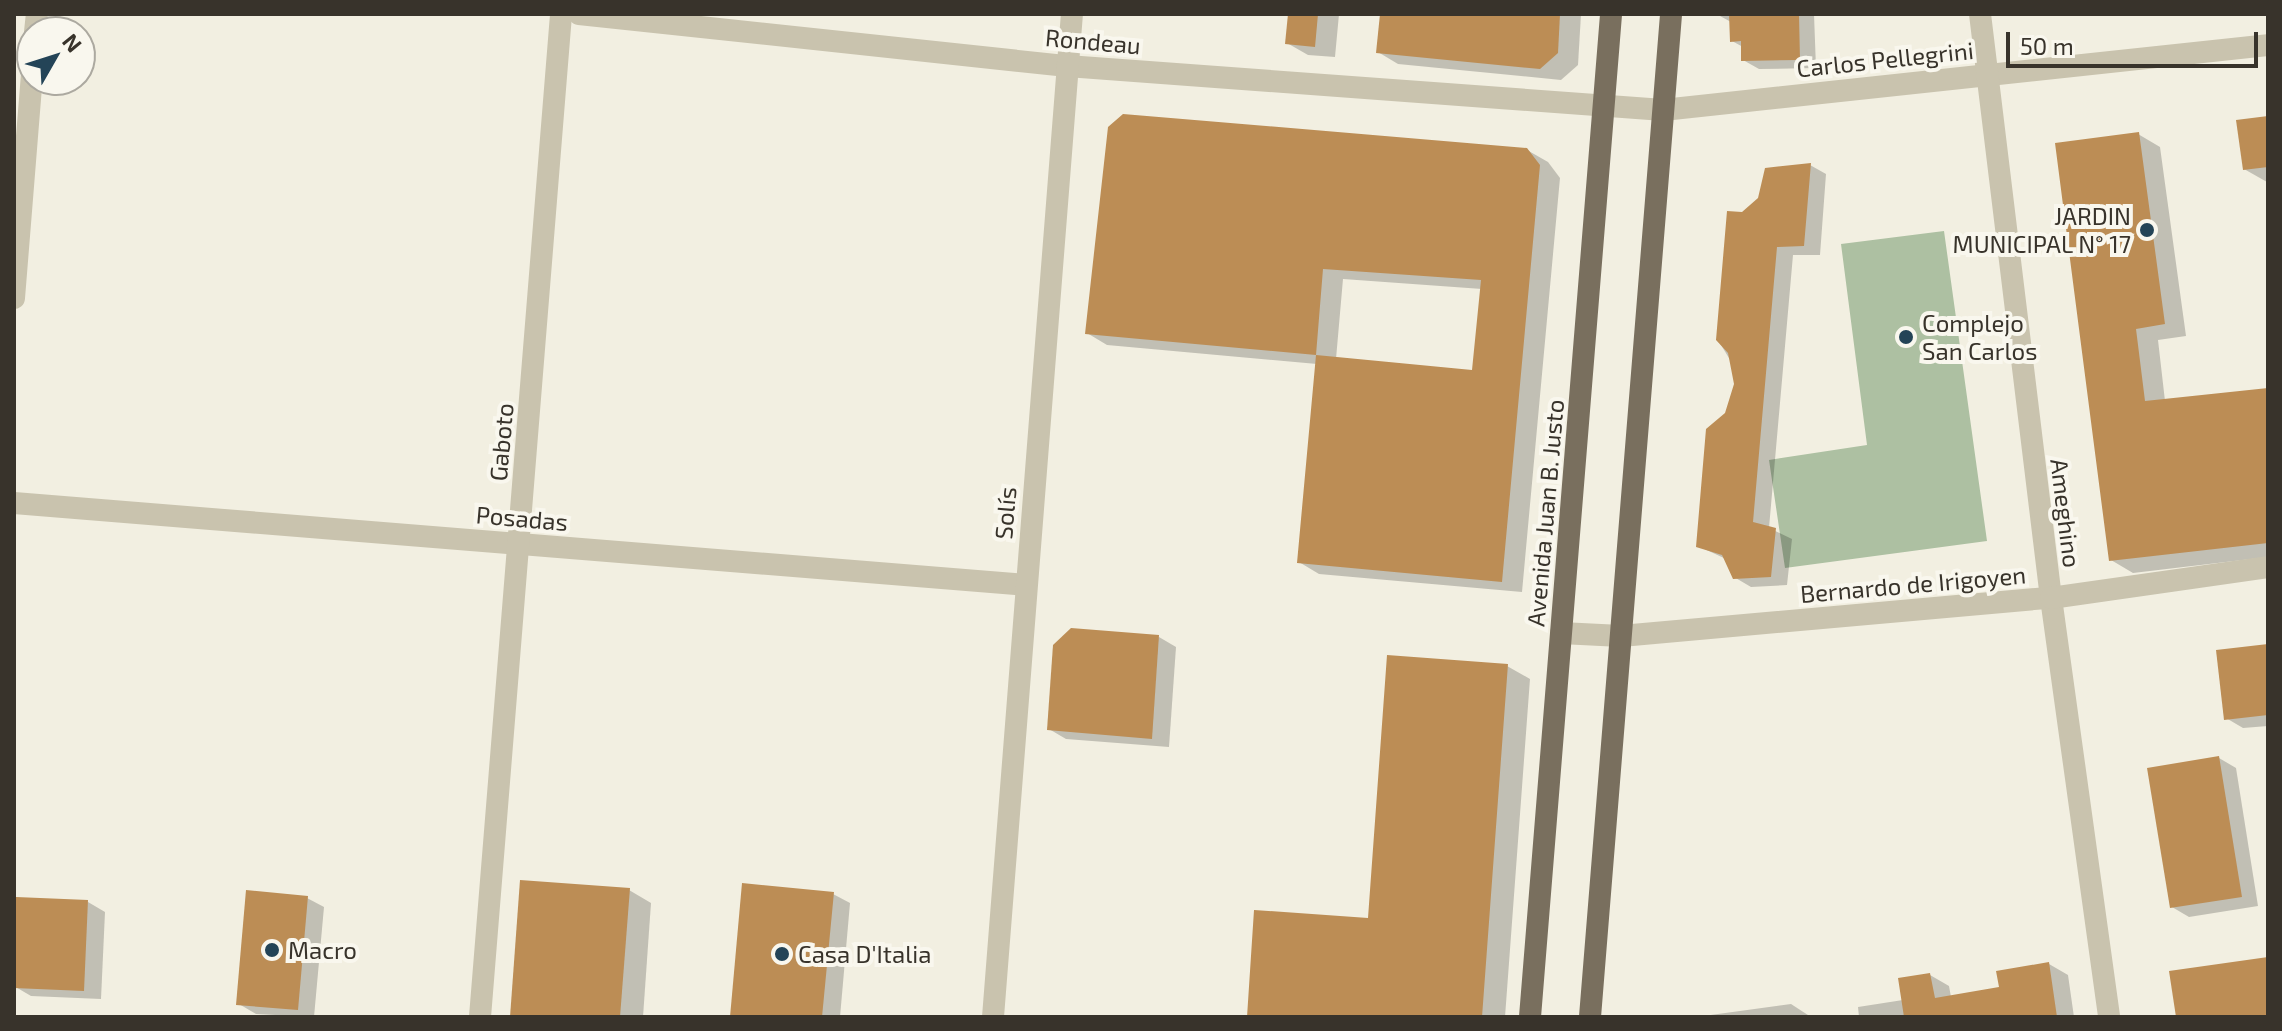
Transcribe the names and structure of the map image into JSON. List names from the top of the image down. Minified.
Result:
{"streets":{"main road":["Avenida Juan B. Justo"],"street":["Rondeau","Carlos Pellegrini","Gaboto","Solís","Ameghino","Posadas","Bernardo de Irigoyen"]},"crossings":[["Rondeau","Carlos Pellegrini"],["Rondeau","Solís"],["Rondeau","Avenida Juan B. Justo"],["Carlos Pellegrini","Avenida Juan B. Justo"],["Carlos Pellegrini","Ameghino"],["Gaboto","Posadas"],["Solís","Posadas"],["Avenida Juan B. Justo","Bernardo de Irigoyen"],["Ameghino","Bernardo de Irigoyen"]],"places":["JARDIN MUNICIPAL N° 17","Complejo San Carlos","Macro","Casa D'Italia"],"scale_bar":"50 m","north":"top right"}
